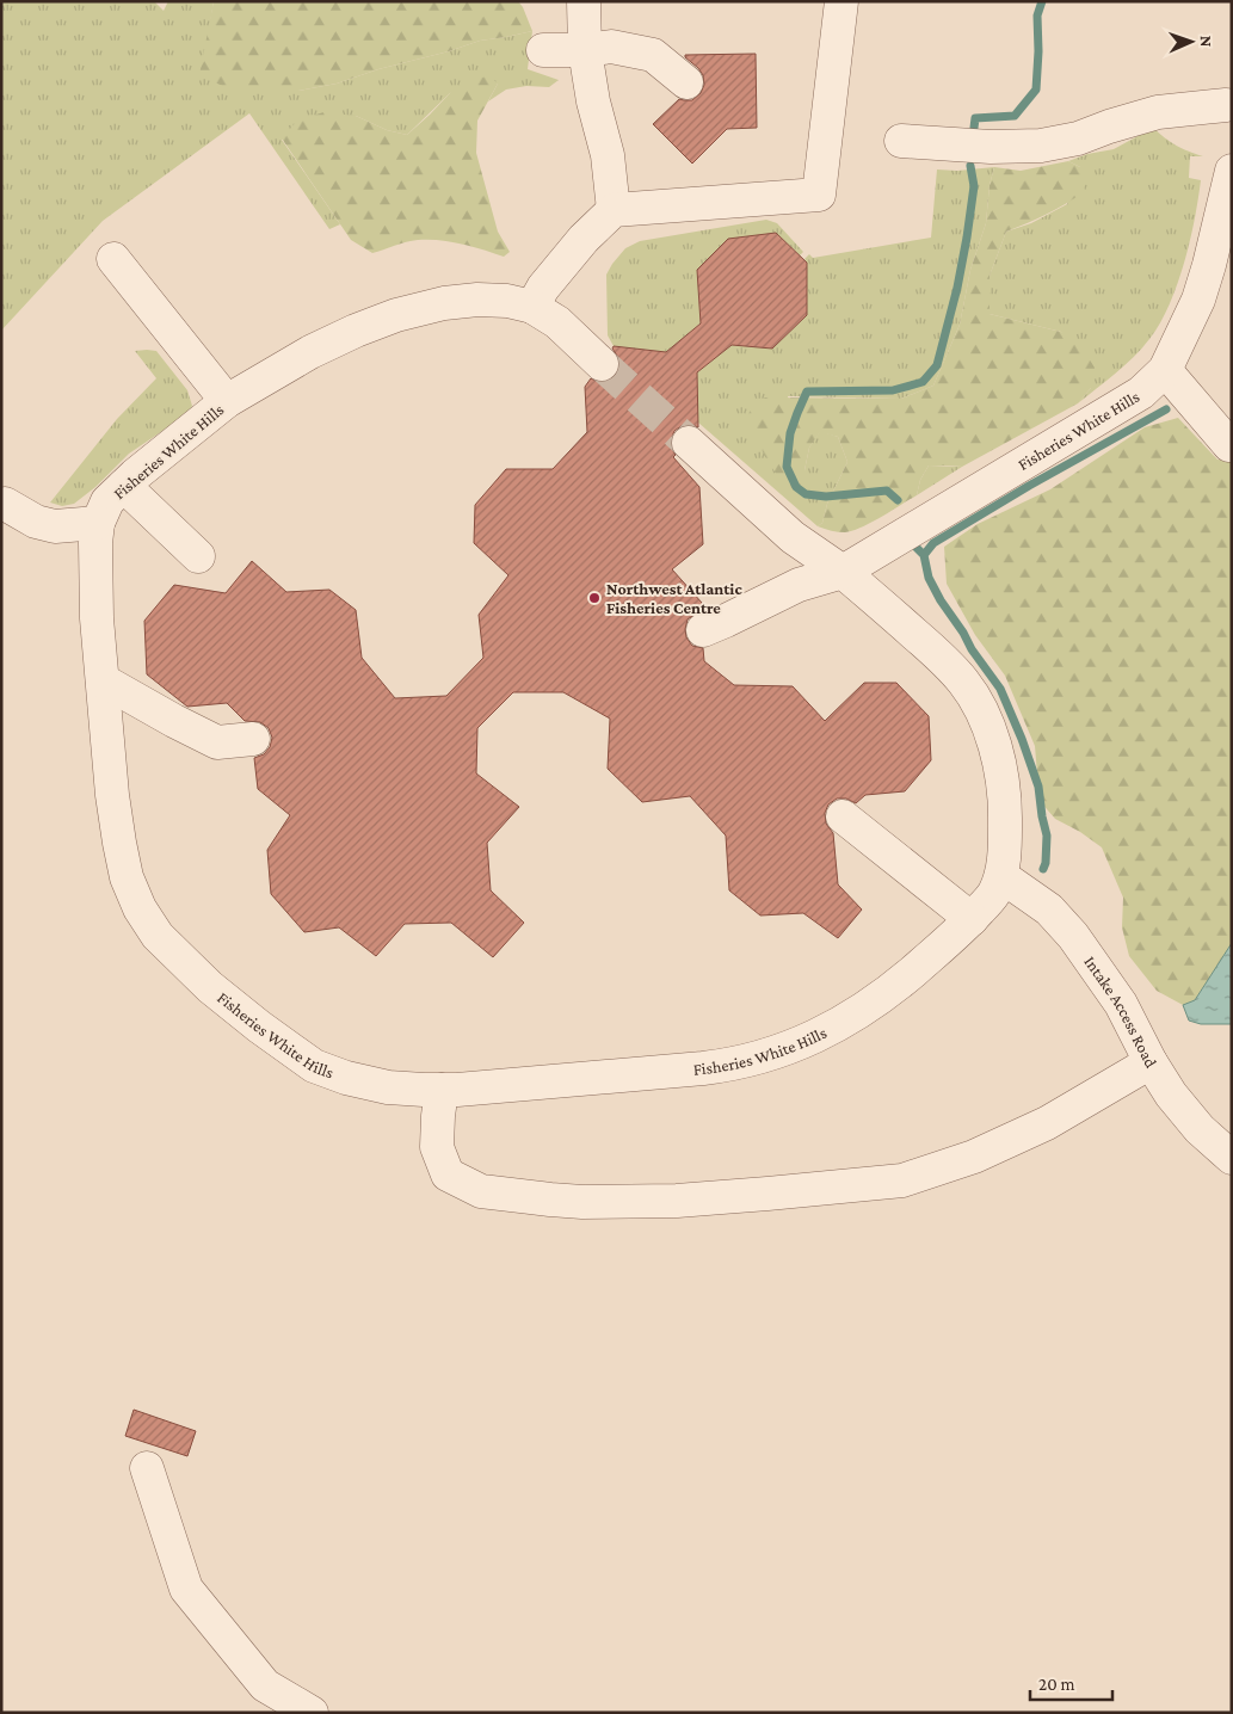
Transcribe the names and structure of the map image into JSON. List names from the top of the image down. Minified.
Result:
{"streets":{"lane":["Fisheries White Hills","Intake Access Road"]},"crossings":[["Fisheries White Hills","Intake Access Road"]],"places":["Northwest Atlantic Fisheries Centre"],"scale_bar":"20 m","north":"right"}
